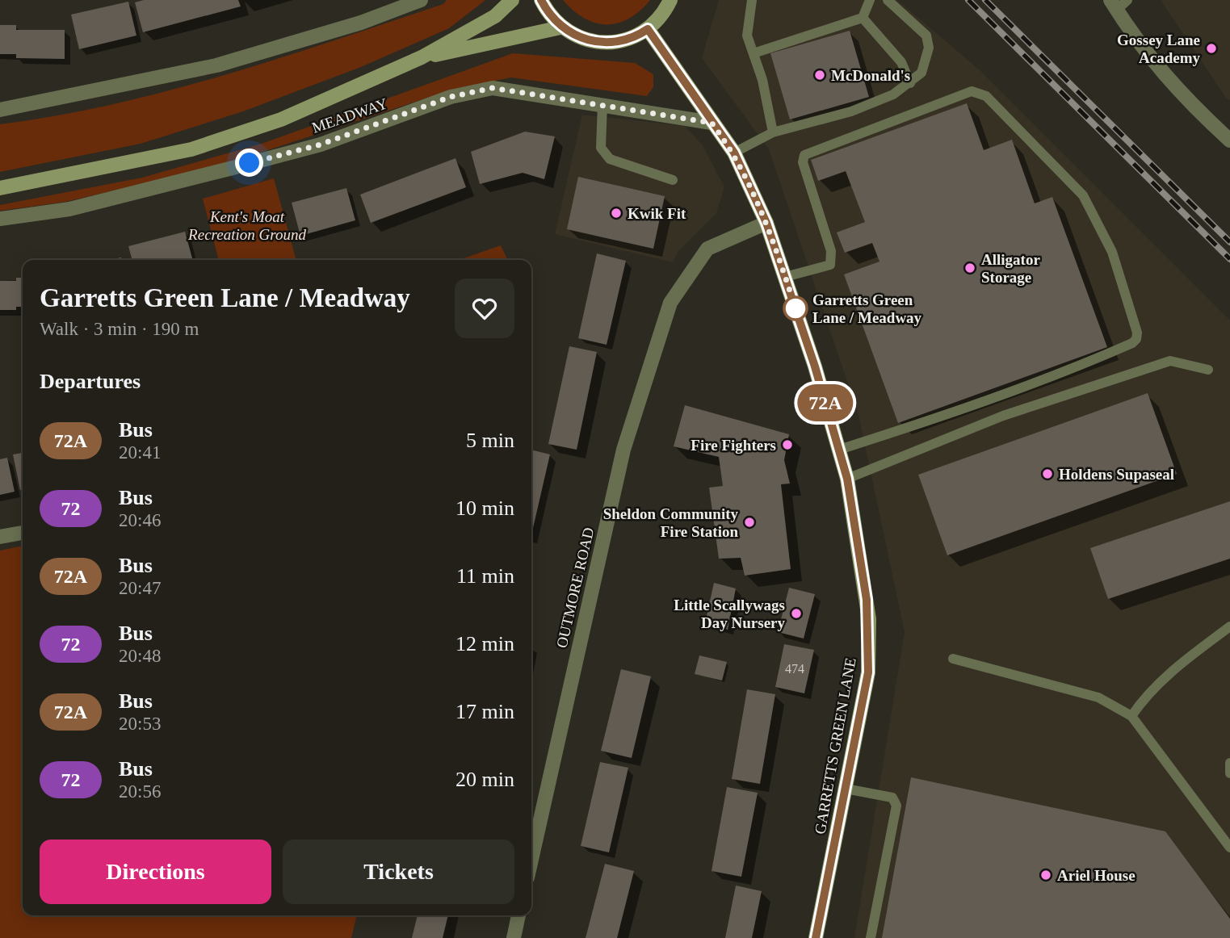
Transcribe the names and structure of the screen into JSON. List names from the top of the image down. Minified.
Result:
{"streets":{"street":["MEADWAY","OUTMORE ROAD","GARRETTS GREEN LANE"]},"crossings":[["MEADWAY","GARRETTS GREEN LANE"],["OUTMORE ROAD","GARRETTS GREEN LANE"]],"parks":["Kent's Moat Recreation Ground"],"places":["Gossey Lane Academy","McDonald's","Kwik Fit","Alligator Storage","Garretts Green Lane / Meadway","Fire Fighters","Holdens Supaseal","Sheldon Community Fire Station","Little Scallywags Day Nursery","Ariel House"],"lines":["bus line 72A"],"house_numbers":["474"],"page":{"on_map":"72A","heading":[["Garretts Green Lane / Meadway","Walk · 3 min · 190 m"],"Departures"],"list":[{"mark":"72A","name":"Bus","note":"20:41","value":"5 min"},{"mark":"72","name":"Bus","note":"20:46","value":"10 min"},{"mark":"72A","name":"Bus","note":"20:47","value":"11 min"},{"mark":"72","name":"Bus","note":"20:48","value":"12 min"},{"mark":"72A","name":"Bus","note":"20:53","value":"17 min"},{"mark":"72","name":"Bus","note":"20:56","value":"20 min"}],"buttons":["Directions","Tickets"]}}
